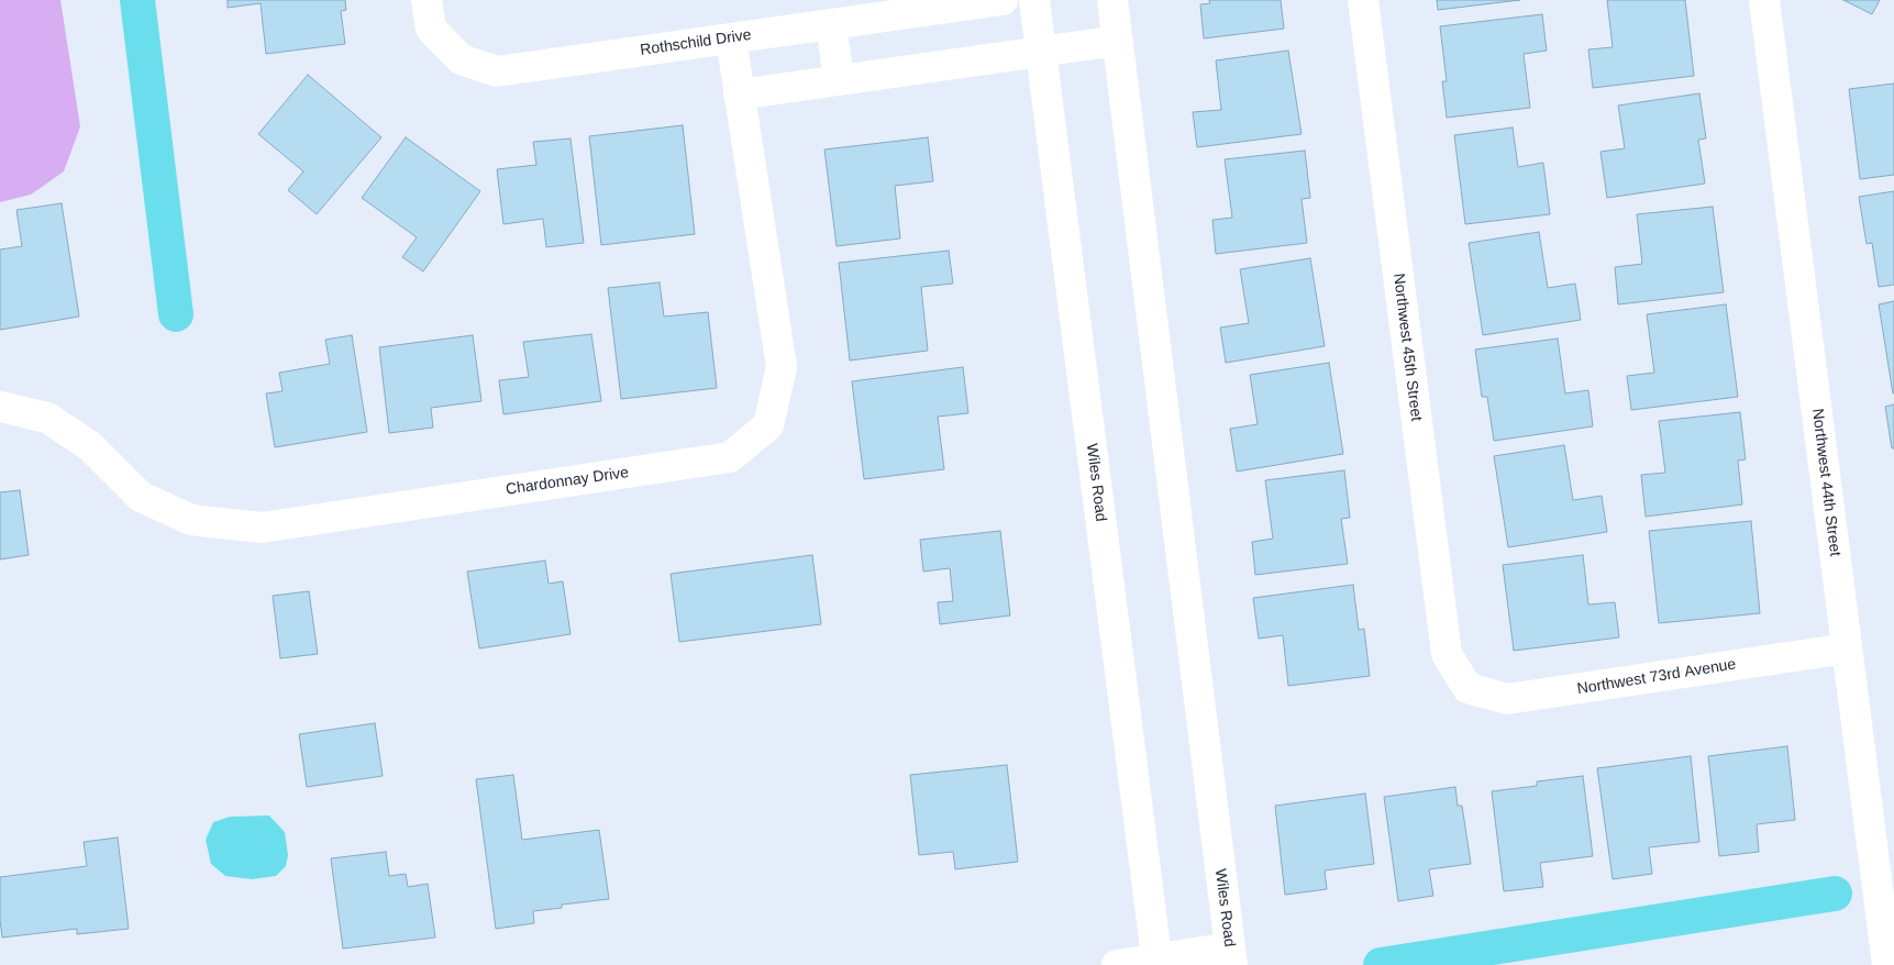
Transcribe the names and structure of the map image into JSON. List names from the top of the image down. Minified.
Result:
{"streets":{"street":["Rothschild Drive","Northwest 45th Street","Chardonnay Drive","Wiles Road","Northwest 44th Street","Northwest 73rd Avenue"]},"crossings":[["Rothschild Drive","Chardonnay Drive"],["Northwest 45th Street","Northwest 73rd Avenue"],["Northwest 44th Street","Northwest 73rd Avenue"]]}
